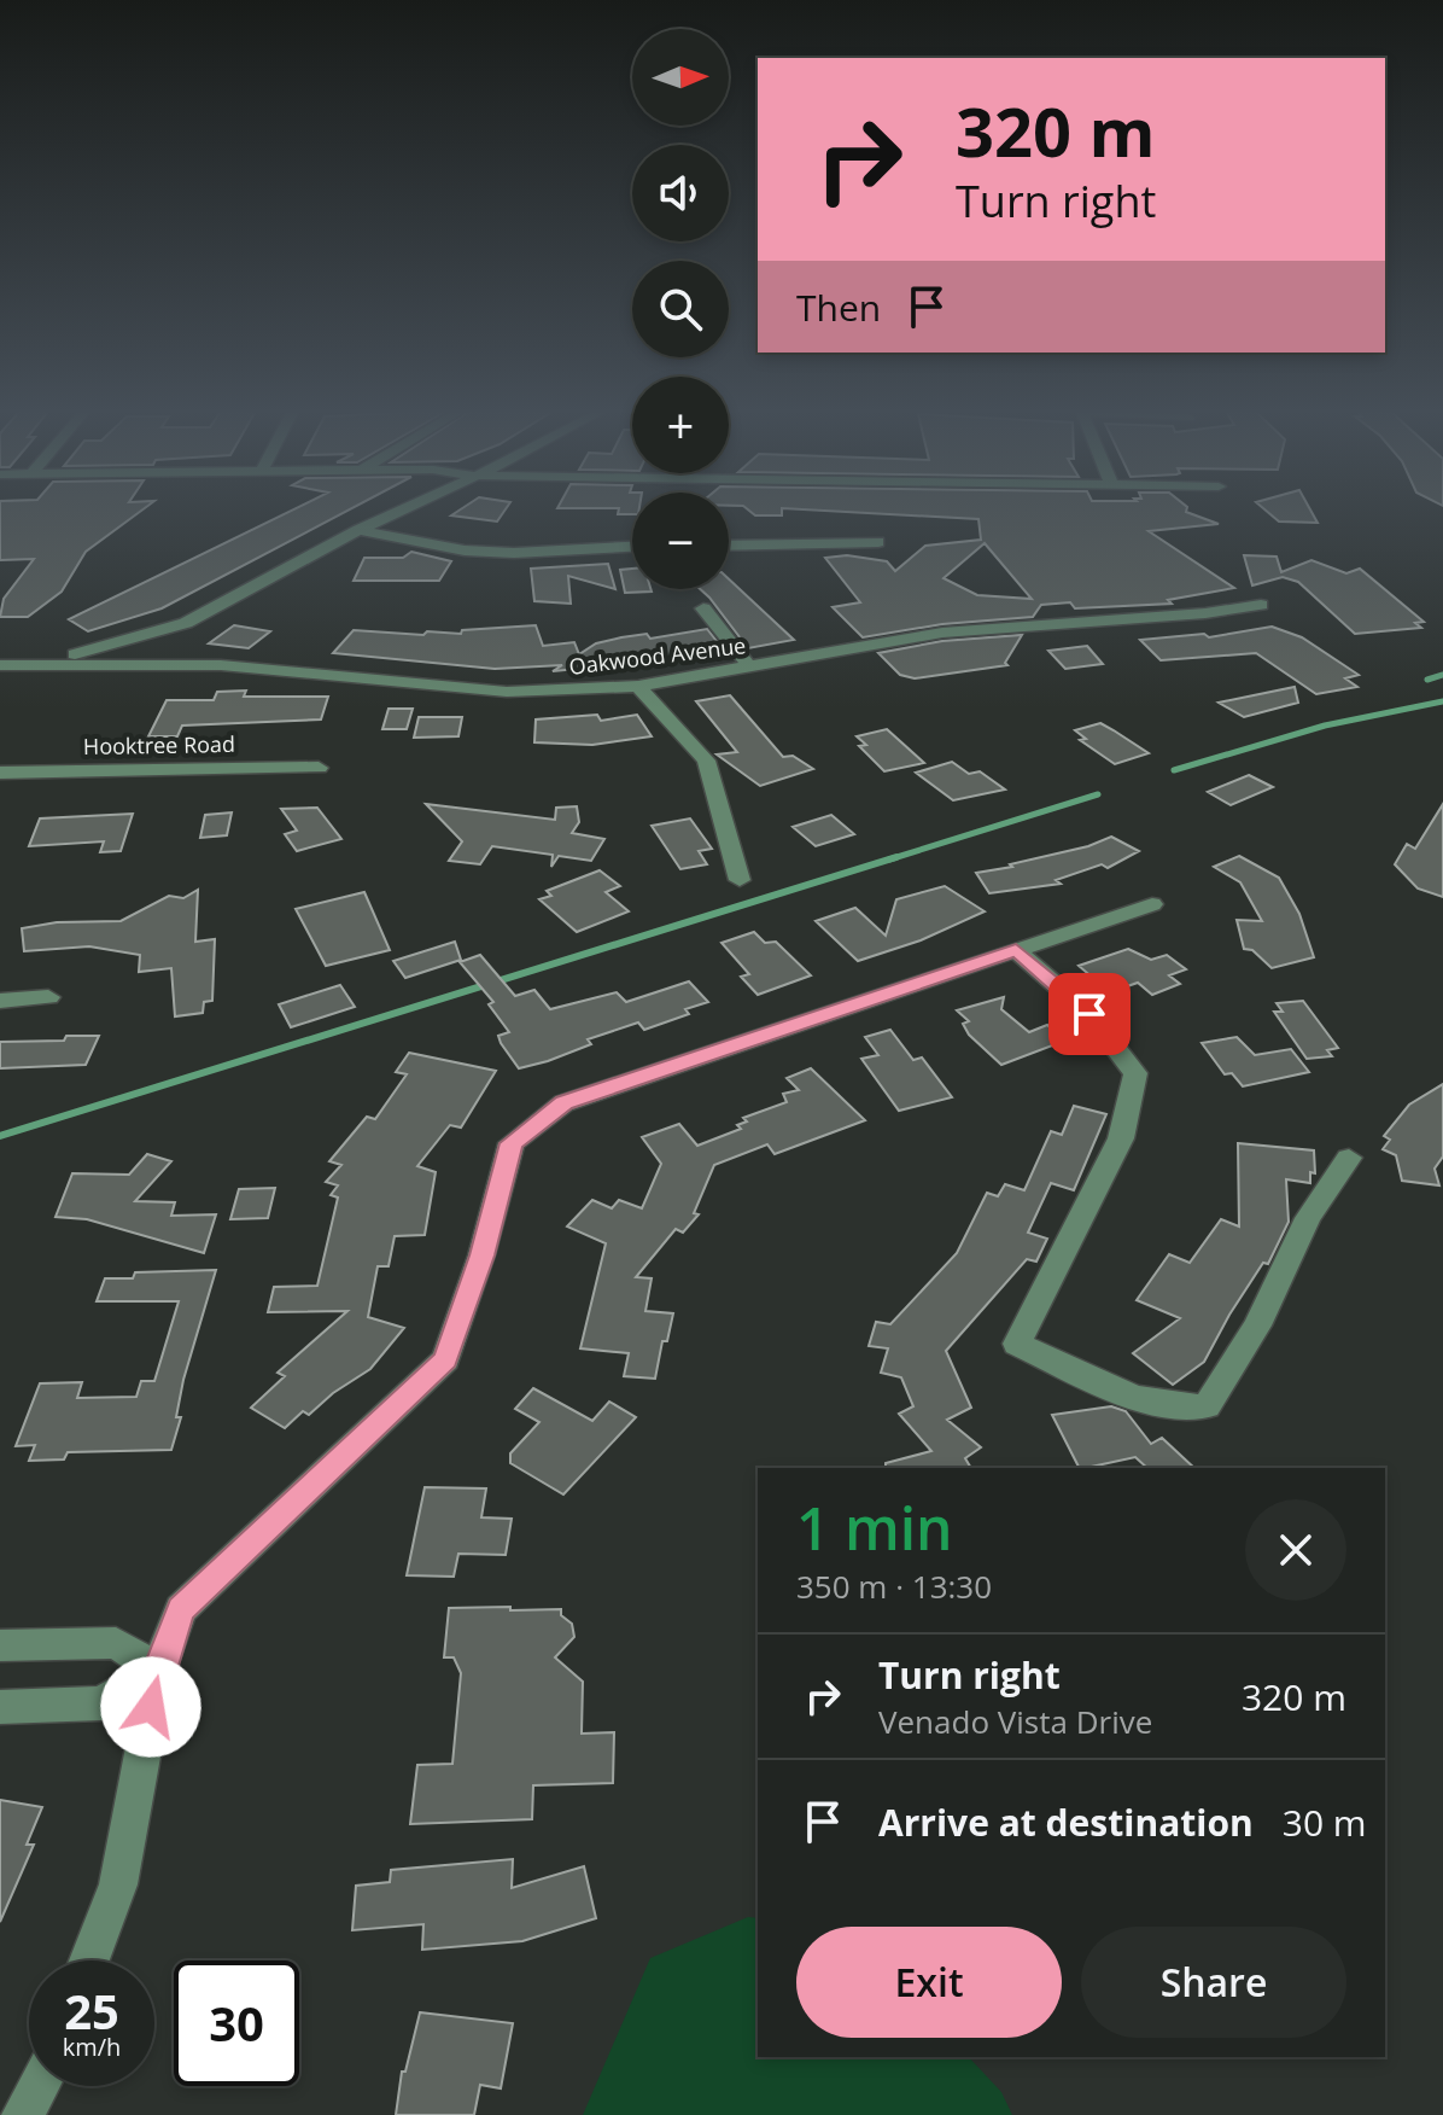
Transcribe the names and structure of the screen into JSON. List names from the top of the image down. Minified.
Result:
{"streets":{"street":["Oakwood Avenue","Hooktree Road"]},"north":"right","page":{"map_buttons":["+","−"],"turn":["320 m","Turn right"],"then":"Then","heading":["1 min","350 m · 13:30"],"list":[{"name":"Turn right","note":"Venado Vista Drive","value":"320 m"},{"name":"Arrive at destination","value":"30 m"}],"buttons":["Exit","Share"],"speed":"25 km/h","limit":"30"}}
